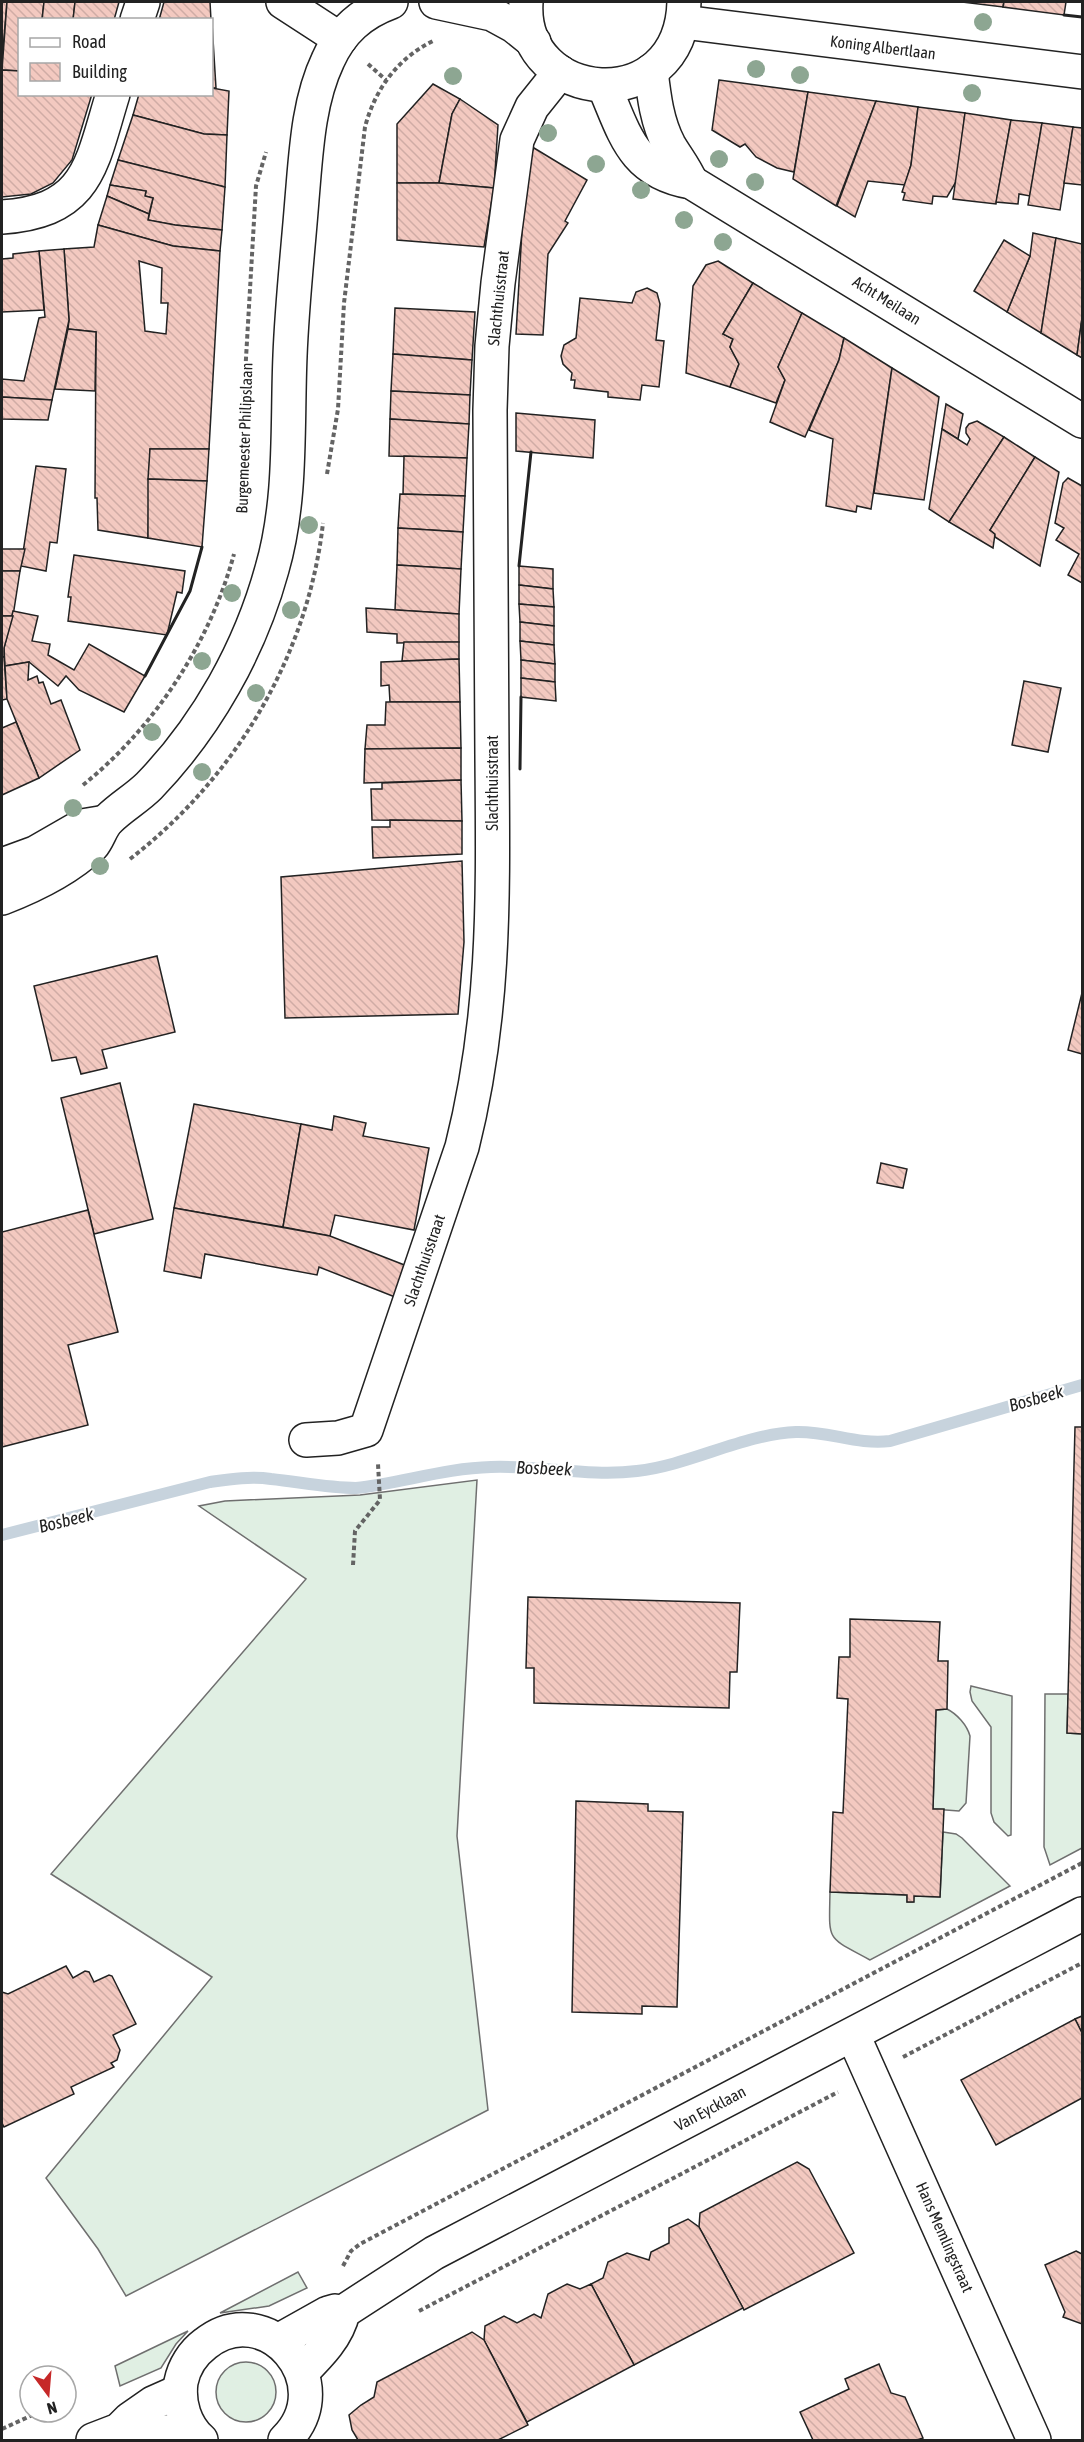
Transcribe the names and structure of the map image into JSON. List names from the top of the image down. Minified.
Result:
{"streets":{"street":["Koning Albertlaan","Slachthuisstraat","Acht Meilaan","Van Eycklaan","Hans Memlingstraat"],"path":["Burgemeester Philipslaan"]},"crossings":[["Van Eycklaan","Hans Memlingstraat"]],"water":["Bosbeek"],"legend":["Road","Building"],"north":"bottom"}
